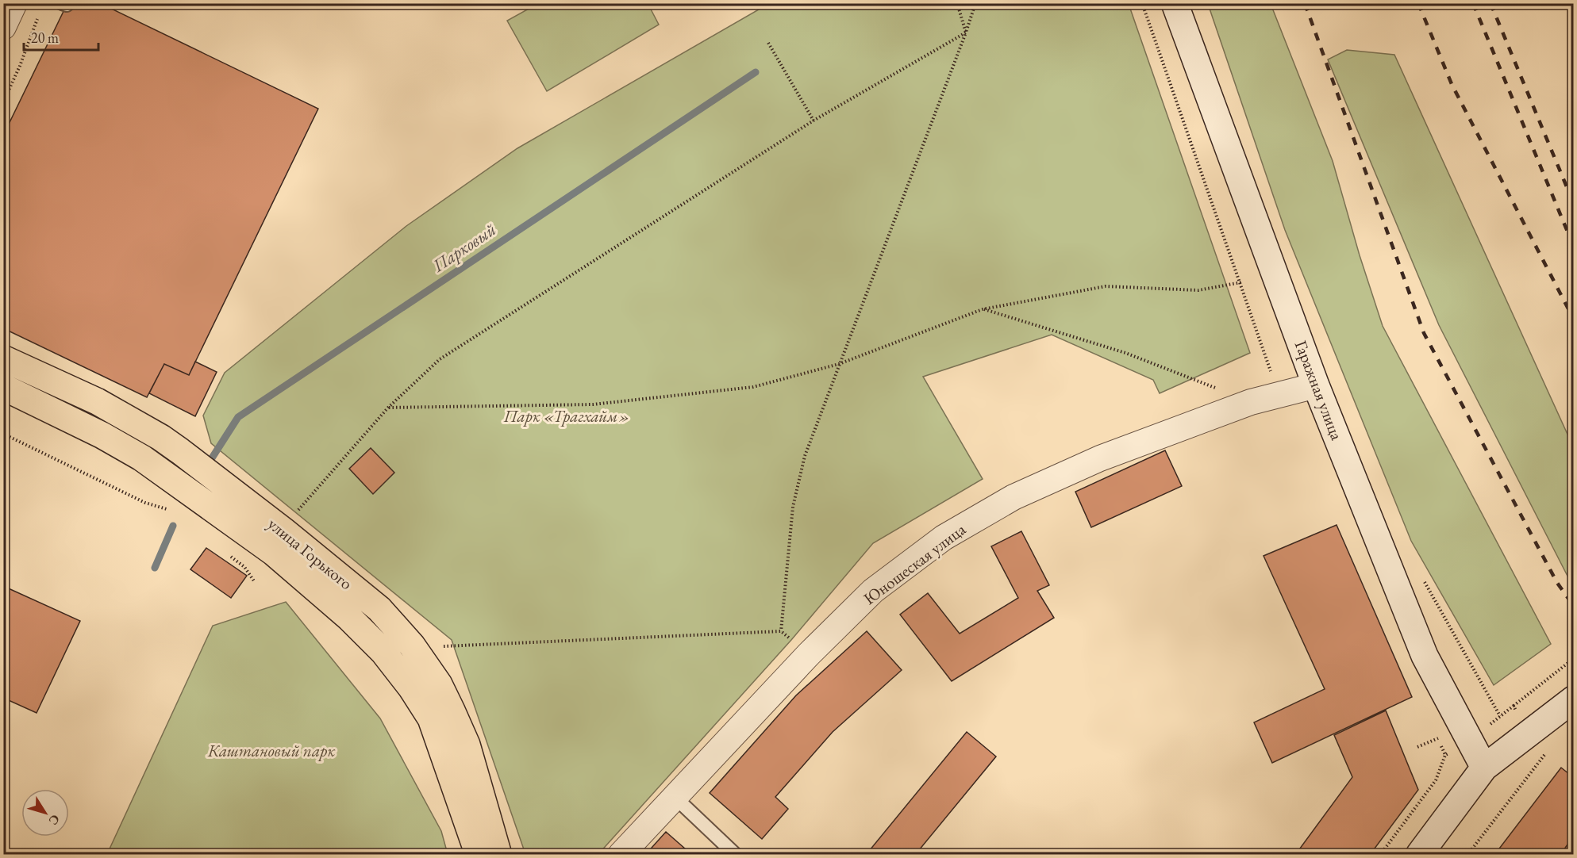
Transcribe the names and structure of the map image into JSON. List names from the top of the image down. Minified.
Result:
{"streets":{"main road":["Гаражная улица","улица Горького"],"street":["Юношеская улица"]},"crossings":[["Гаражная улица","Юношеская улица"]],"water":["Парковый"],"parks":["Парк «Трагхайм»","Каштановый парк"],"scale_bar":"20 m","north":"bottom right"}
